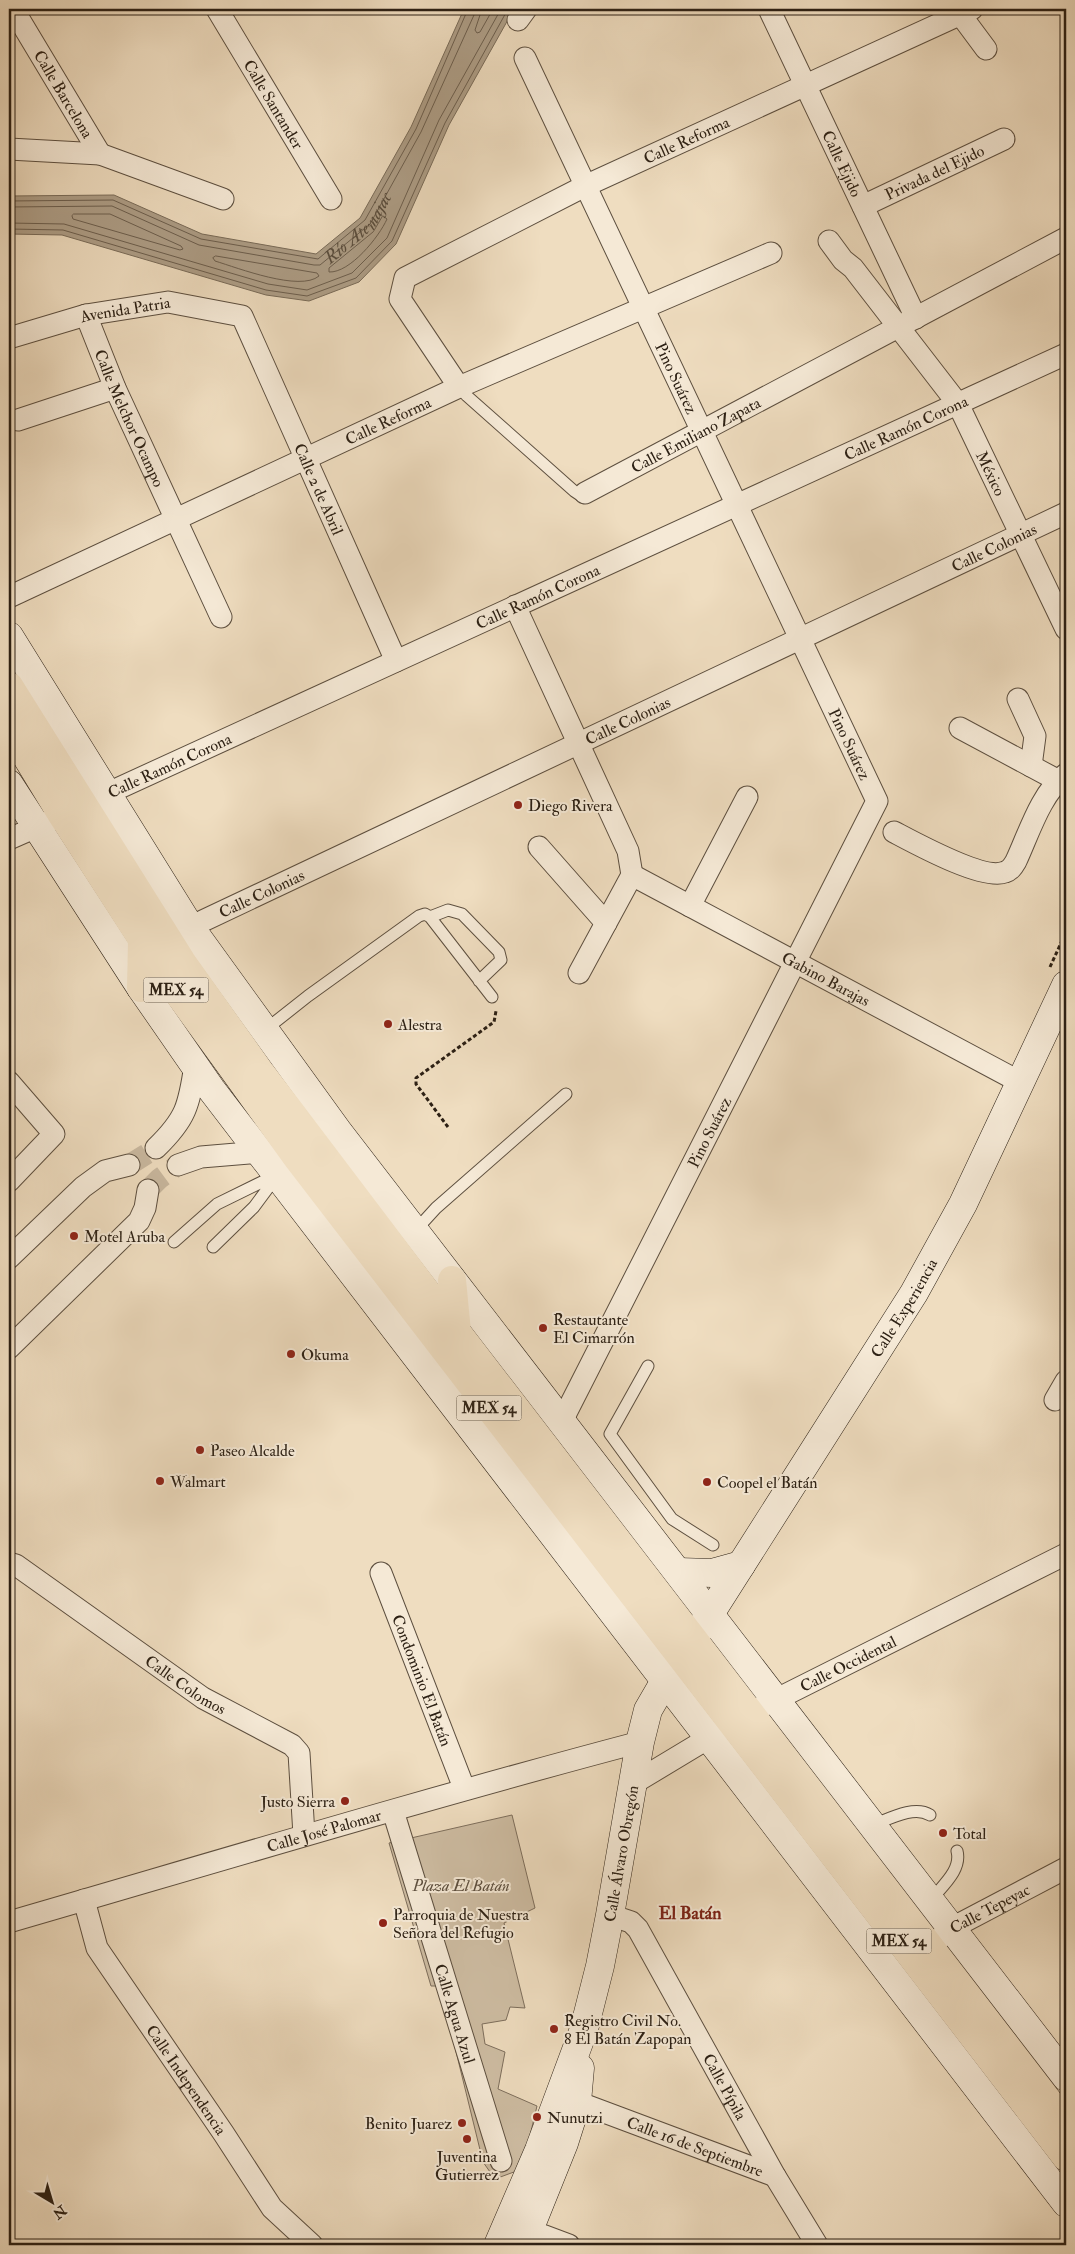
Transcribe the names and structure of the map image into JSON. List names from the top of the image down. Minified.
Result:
{"streets":{"main road":["MEX 54"],"street":["Calle Barcelona","Calle Santander","Calle Reforma","Calle Ejido","Privada del Ejido","Avenida Patria","Pino Suárez","Calle Melchor Ocampo","Calle Ramón Corona","Calle Emiliano Zapata","México","Calle 2 de Abril","Calle Colonias","Gabino Barajas","Calle Experiencia","Calle Occidental","Condominio El Batán","Calle Colomos","Calle José Palomar","Calle Álvaro Obregón","Calle Tepeyac","Calle Agua Azul","Calle Independencia","Calle Pípila","Calle 16 de Septiembre"]},"crossings":[["Calle Reforma","Calle Ejido"],["Calle Reforma","Pino Suárez"],["Calle Reforma","Calle Melchor Ocampo"],["Calle Reforma","Calle Emiliano Zapata"],["Calle Reforma","Calle 2 de Abril"],["Calle Ejido","Privada del Ejido"],["Calle Ejido","Calle Emiliano Zapata"],["Calle Ejido","México"],["Avenida Patria","Calle Melchor Ocampo"],["Avenida Patria","Calle 2 de Abril"],["Pino Suárez","Calle Ramón Corona"],["Pino Suárez","Calle Emiliano Zapata"],["Pino Suárez","Calle Colonias"],["Pino Suárez","Gabino Barajas"],["Calle Ramón Corona","México"],["Calle Ramón Corona","Calle 2 de Abril"],["Calle Ramón Corona","MEX 54"],["Calle Emiliano Zapata","México"],["México","Calle Colonias"],["Gabino Barajas","Calle Experiencia"],["MEX 54","Calle Experiencia"],["MEX 54","Calle Occidental"],["MEX 54","Calle Álvaro Obregón"],["MEX 54","Calle Tepeyac"],["Calle Experiencia","Calle Álvaro Obregón"],["Calle Occidental","Calle Álvaro Obregón"],["Condominio El Batán","Calle José Palomar"],["Calle Colomos","Calle José Palomar"],["Calle José Palomar","Calle Álvaro Obregón"],["Calle José Palomar","Calle Agua Azul"],["Calle José Palomar","Calle Independencia"],["Calle Álvaro Obregón","Calle Pípila"],["Calle Álvaro Obregón","Calle 16 de Septiembre"],["Calle Pípila","Calle 16 de Septiembre"]],"districts":["El Batán"],"water":["Río Atemajac"],"parks":["Plaza El Batán"],"places":["Diego Rivera","Alestra","Motel Aruba","Restautante El Cimarrón","Okuma","Paseo Alcalde","Walmart","Coopel el Batán","Justo Sierra","Total","Parroquia de Nuestra Señora del Refugio","Registro Civil No. 8 El Batán Zapopan","Nunutzi","Benito Juarez","Juventina Gutierrez"],"north":"bottom right"}
